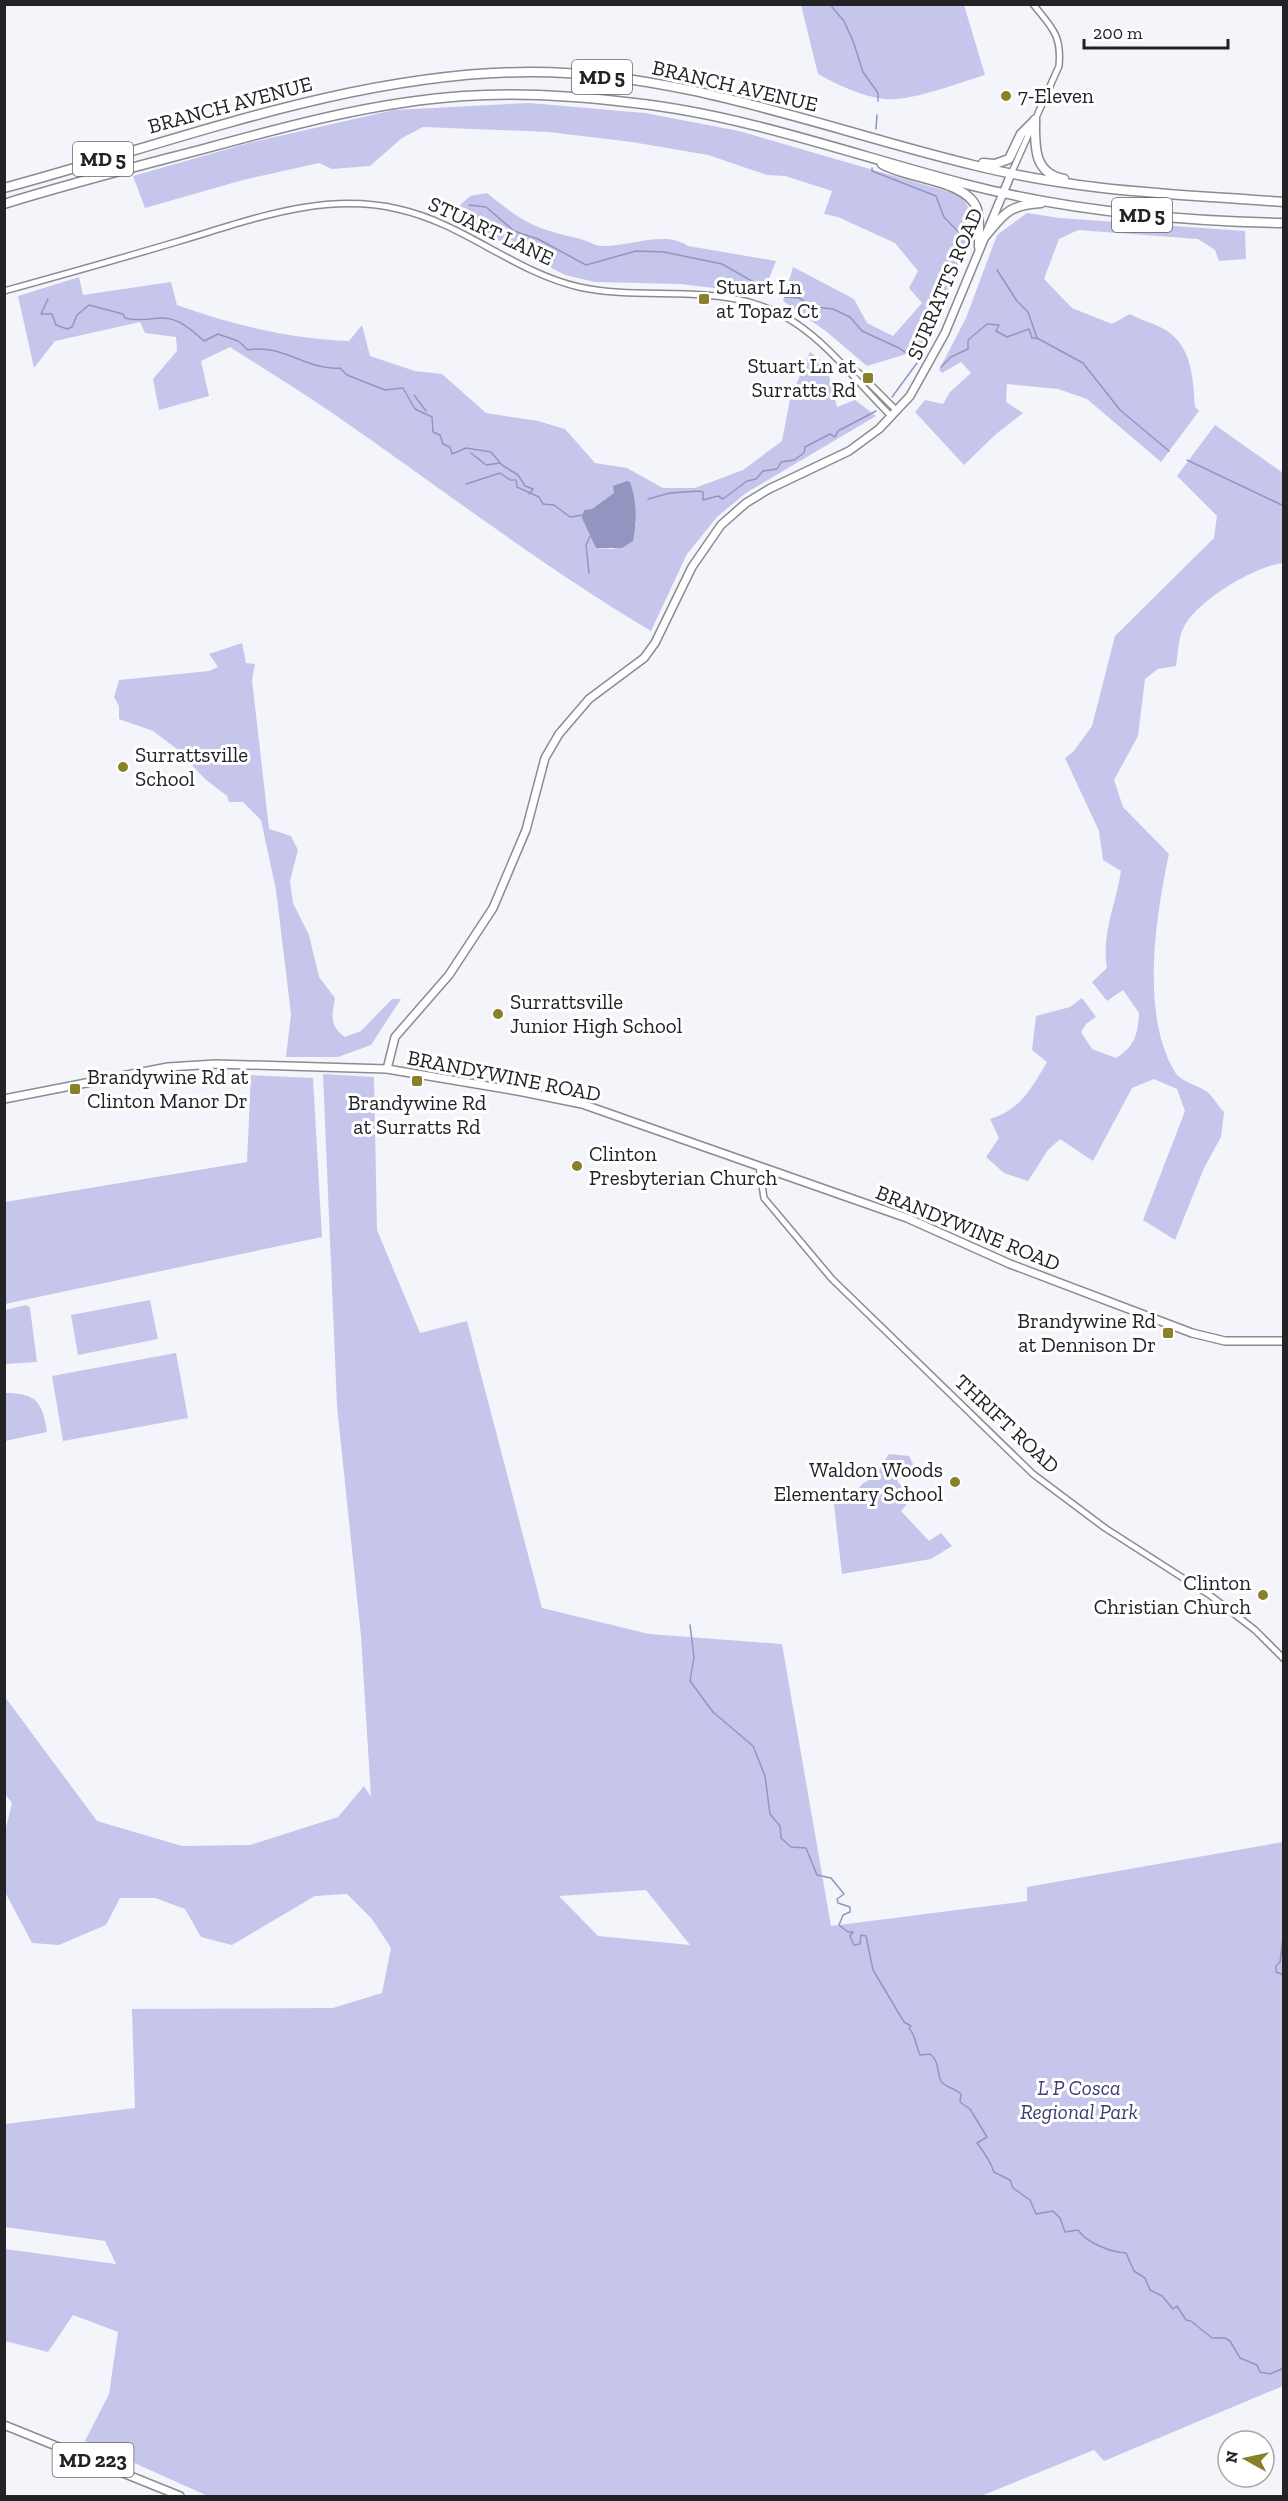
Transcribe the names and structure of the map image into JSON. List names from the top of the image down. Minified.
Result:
{"streets":{"highway":["MD 5","BRANCH AVENUE"],"main road":["SURRATTS ROAD","BRANDYWINE ROAD","MD 223"],"street":["STUART LANE","THRIFT ROAD"]},"crossings":[["BRANCH AVENUE","SURRATTS ROAD"],["STUART LANE","SURRATTS ROAD"],["SURRATTS ROAD","BRANDYWINE ROAD"],["BRANDYWINE ROAD","THRIFT ROAD"]],"parks":["L P Cosca Regional Park"],"places":{"other":["7-Eleven","Surrattsville School","Surrattsville Junior High School","Clinton Presbyterian Church","Waldon Woods Elementary School","Clinton Christian Church"],"transit":["Stuart Ln at Topaz Ct","Stuart Ln at Surratts Rd","Brandywine Rd at Surratts Rd","Brandywine Rd at Clinton Manor Dr","Brandywine Rd at Dennison Dr"]},"scale_bar":"200 m","north":"left"}
